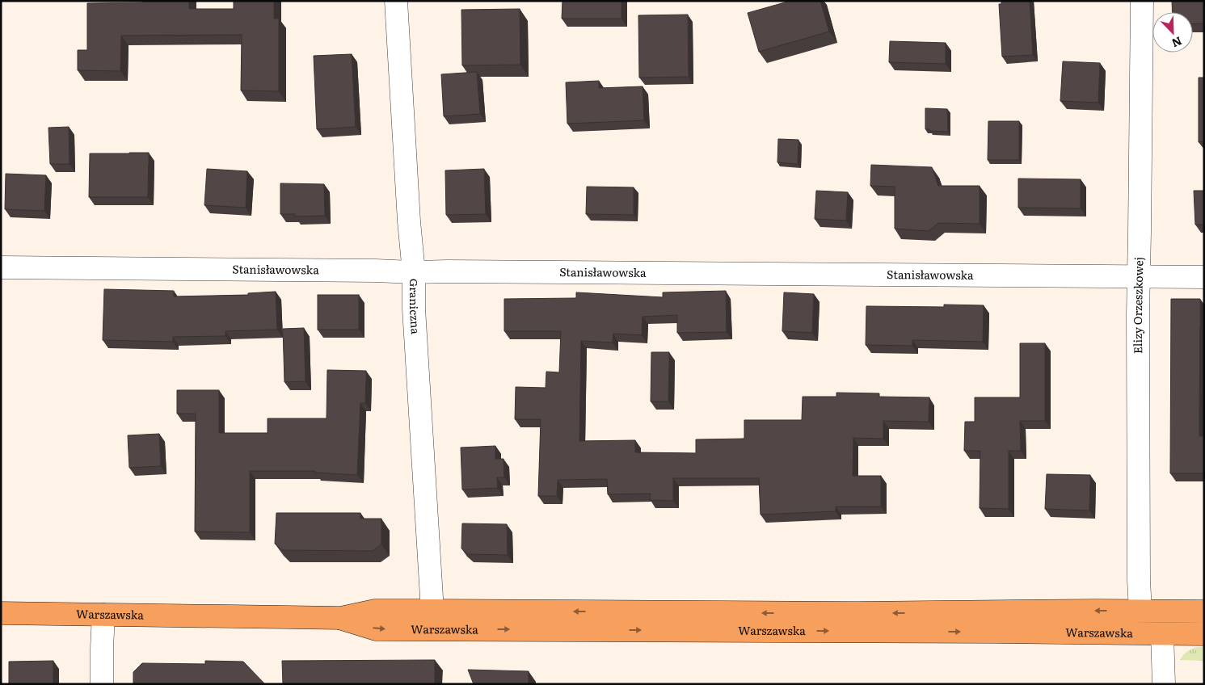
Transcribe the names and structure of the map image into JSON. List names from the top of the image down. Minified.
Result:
{"streets":{"main road":["Warszawska"],"street":["Stanisławowska","Graniczna","Elizy Orzeszkowej"]},"crossings":[["Stanisławowska","Graniczna"],["Stanisławowska","Elizy Orzeszkowej"],["Graniczna","Warszawska"],["Elizy Orzeszkowej","Warszawska"]],"north":"bottom right"}
